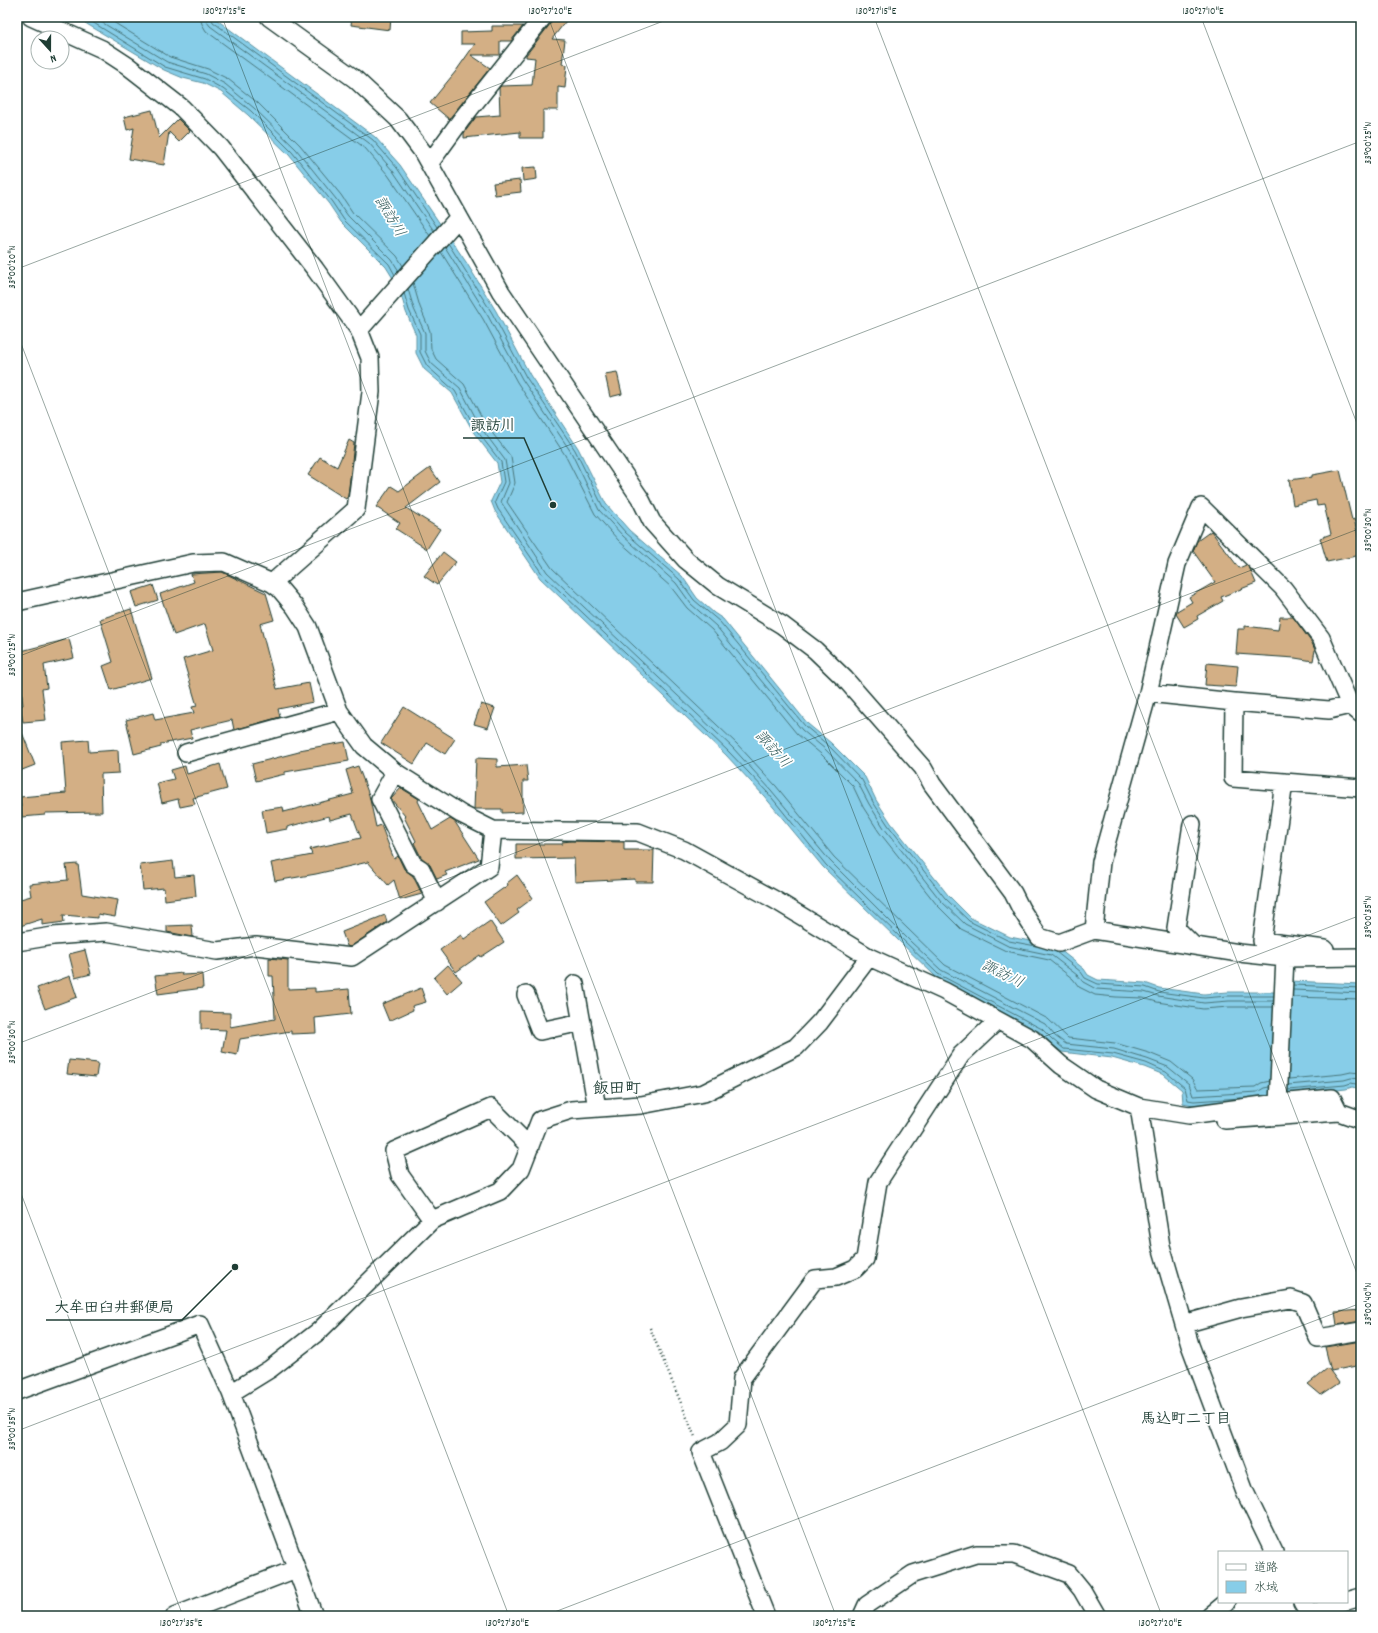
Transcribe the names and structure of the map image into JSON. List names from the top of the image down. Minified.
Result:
{"districts":["飯田町","馬込町二丁目"],"water":["諏訪川"],"places":["諏訪川","大牟田臼井郵便局"],"legend":["道路","水域"],"north":"bottom","coordinates":["130°27'25\"E","130°27'20\"E","130°27'15\"E","130°27'10\"E","33°00'25\"N","33°00'20\"N","33°00'30\"N","33°00'35\"N","33°00'40\"N","130°27'35\"E","130°27'30\"E"]}
